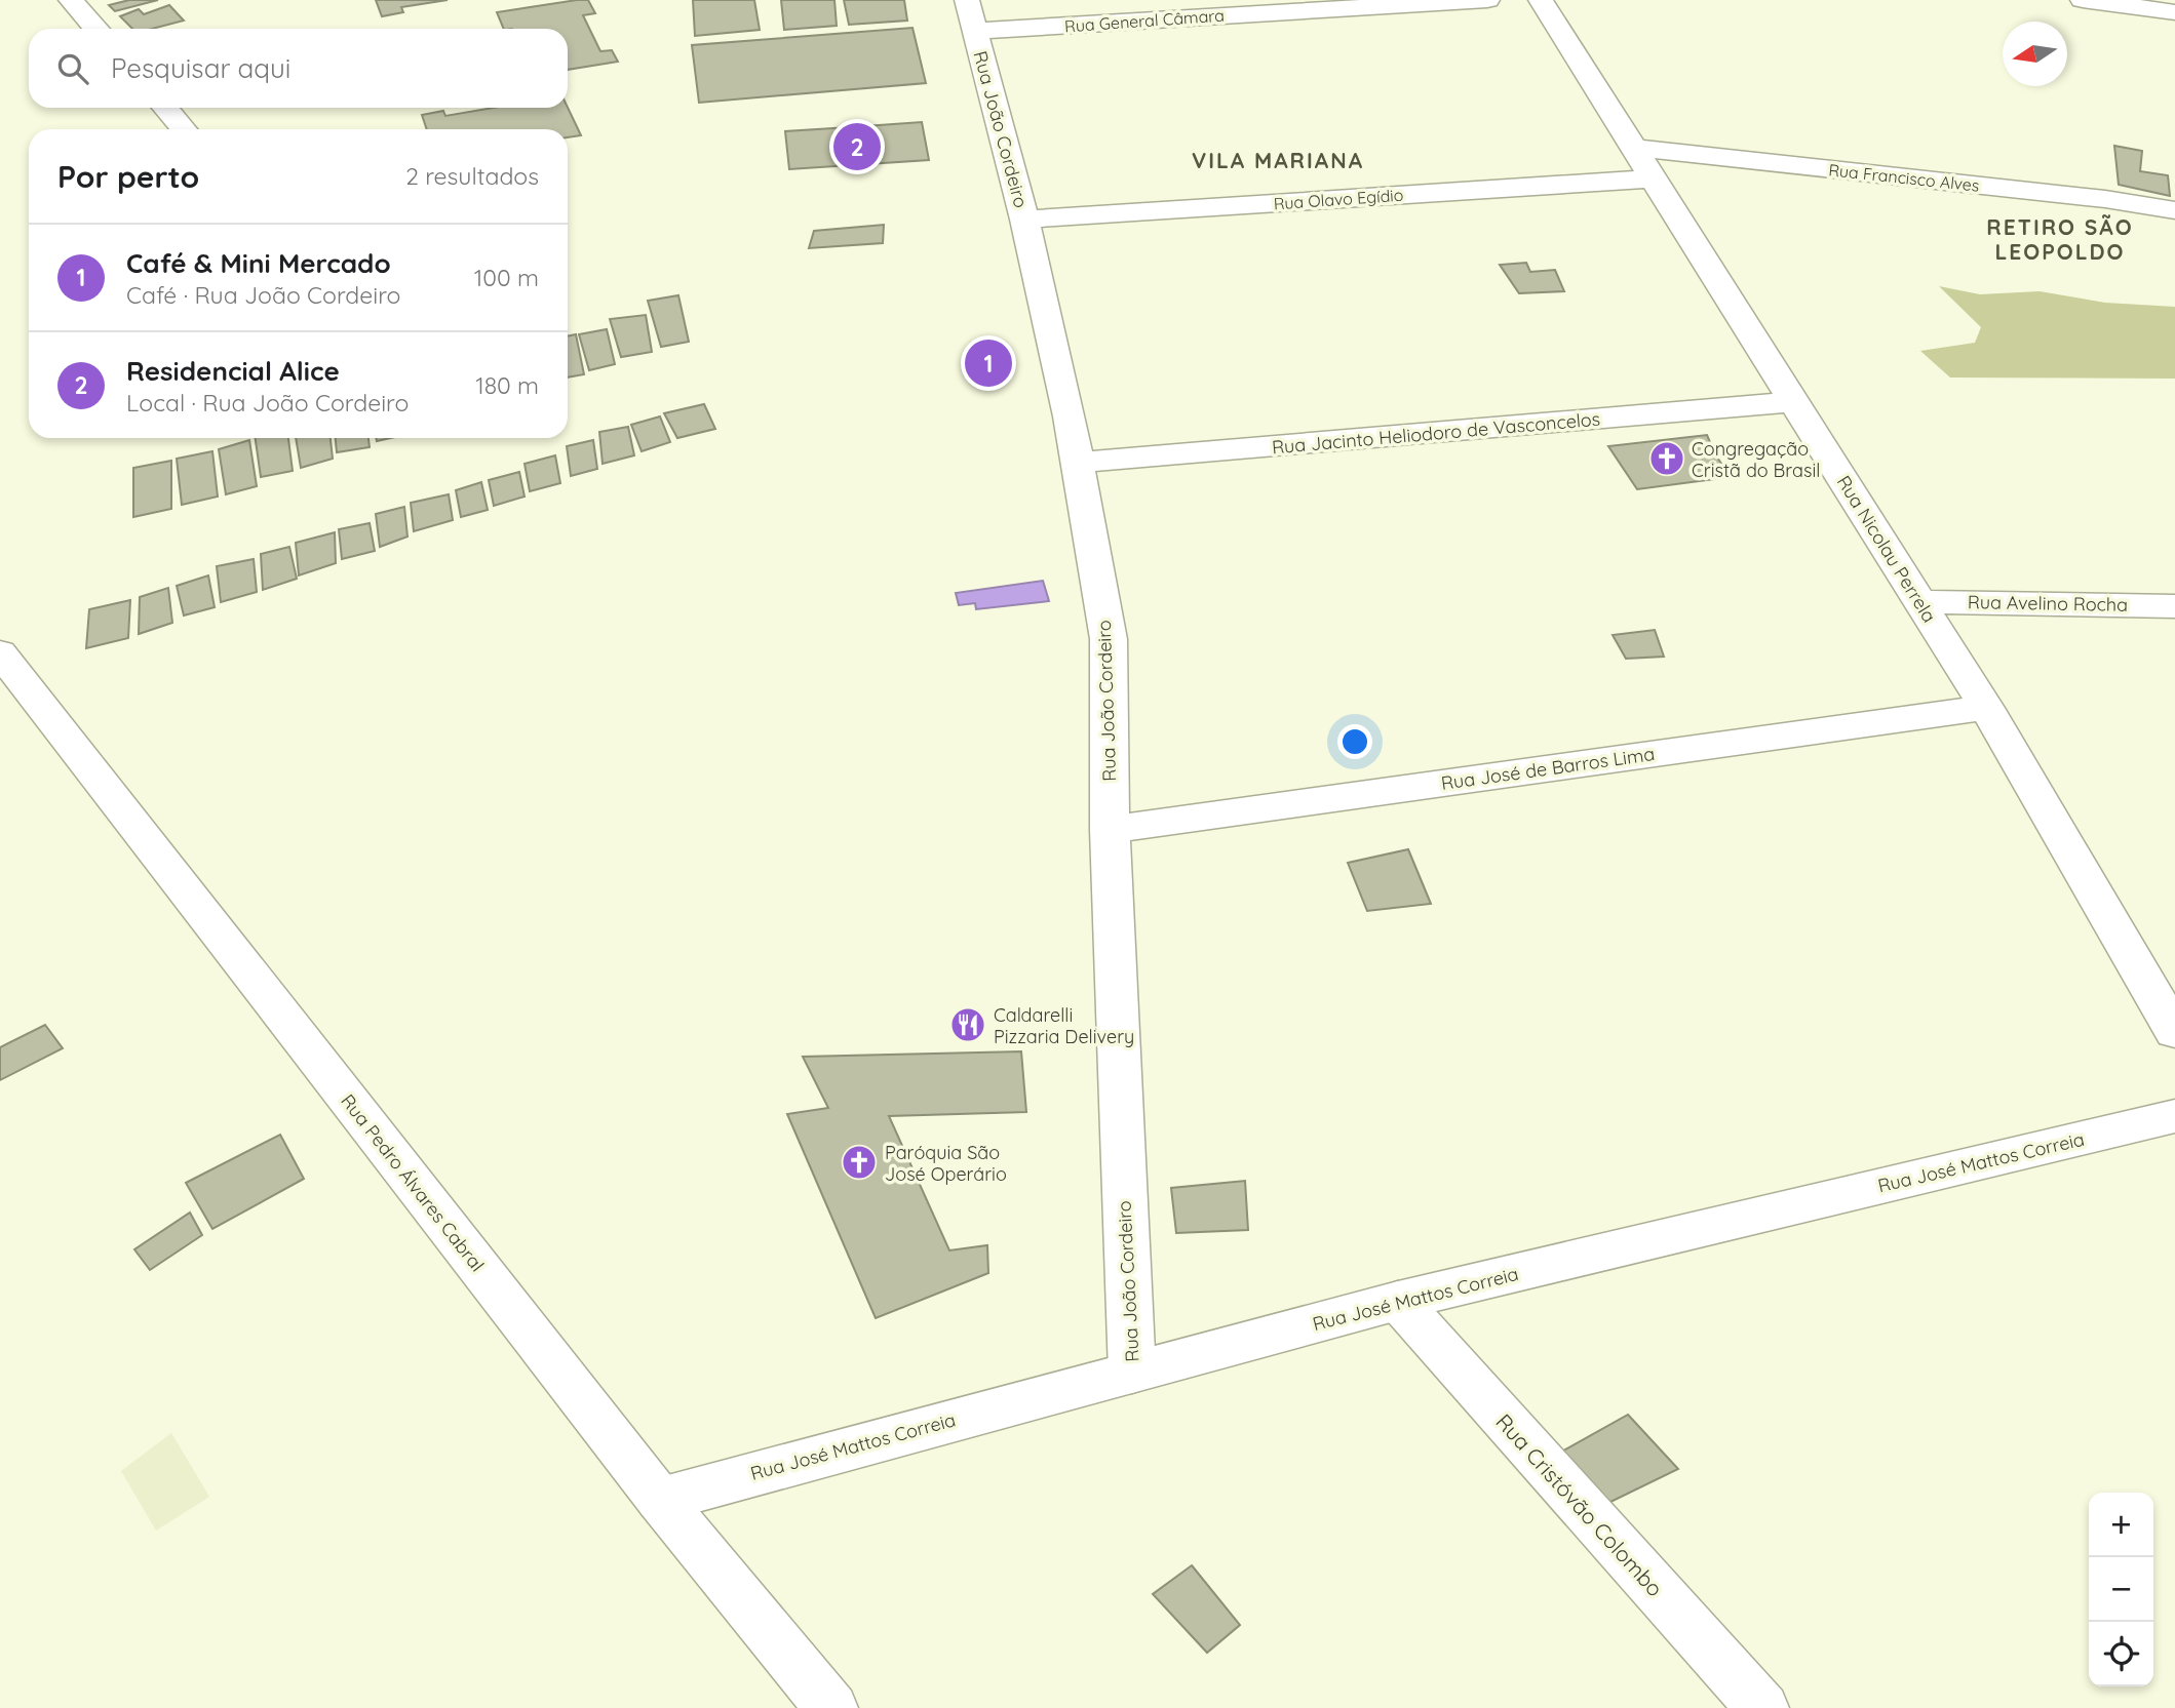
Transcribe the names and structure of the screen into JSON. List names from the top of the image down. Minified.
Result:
{"streets":{"street":["Rua General Câmara","Rua João Cordeiro","Rua Francisco Alves","Rua Olavo Egídio","Rua Jacinto Heliodoro de Vasconcelos","Rua Nicolau Perrela","Rua Avelino Rocha","Rua José de Barros Lima","Rua José Mattos Correia","Rua Pedro Álvares Cabral","Rua Cristóvão Colombo"]},"crossings":[["Rua General Câmara","Rua João Cordeiro"],["Rua João Cordeiro","Rua Olavo Egídio"],["Rua João Cordeiro","Rua Jacinto Heliodoro de Vasconcelos"],["Rua João Cordeiro","Rua José de Barros Lima"],["Rua João Cordeiro","Rua José Mattos Correia"],["Rua Francisco Alves","Rua Nicolau Perrela"],["Rua Olavo Egídio","Rua Nicolau Perrela"],["Rua Jacinto Heliodoro de Vasconcelos","Rua Nicolau Perrela"],["Rua Nicolau Perrela","Rua Avelino Rocha"],["Rua Nicolau Perrela","Rua José de Barros Lima"],["Rua José Mattos Correia","Rua Pedro Álvares Cabral"],["Rua José Mattos Correia","Rua Cristóvão Colombo"]],"districts":["VILA MARIANA","RETIRO SÃO LEOPOLDO"],"places":{"church":["Congregação Cristã do Brasil","Paróquia São José Operário"],"restaurant":["Caldarelli Pizzaria Delivery"]},"north":"left","page":{"search":"Pesquisar aqui","pins":["2","1"],"heading":["Por perto","2 resultados"],"list":[{"mark":"1","name":"Café & Mini Mercado","note":"Café · Rua João Cordeiro","value":"100 m"},{"mark":"2","name":"Residencial Alice","note":"Local · Rua João Cordeiro","value":"180 m"}],"map_buttons":["+","−"]}}
